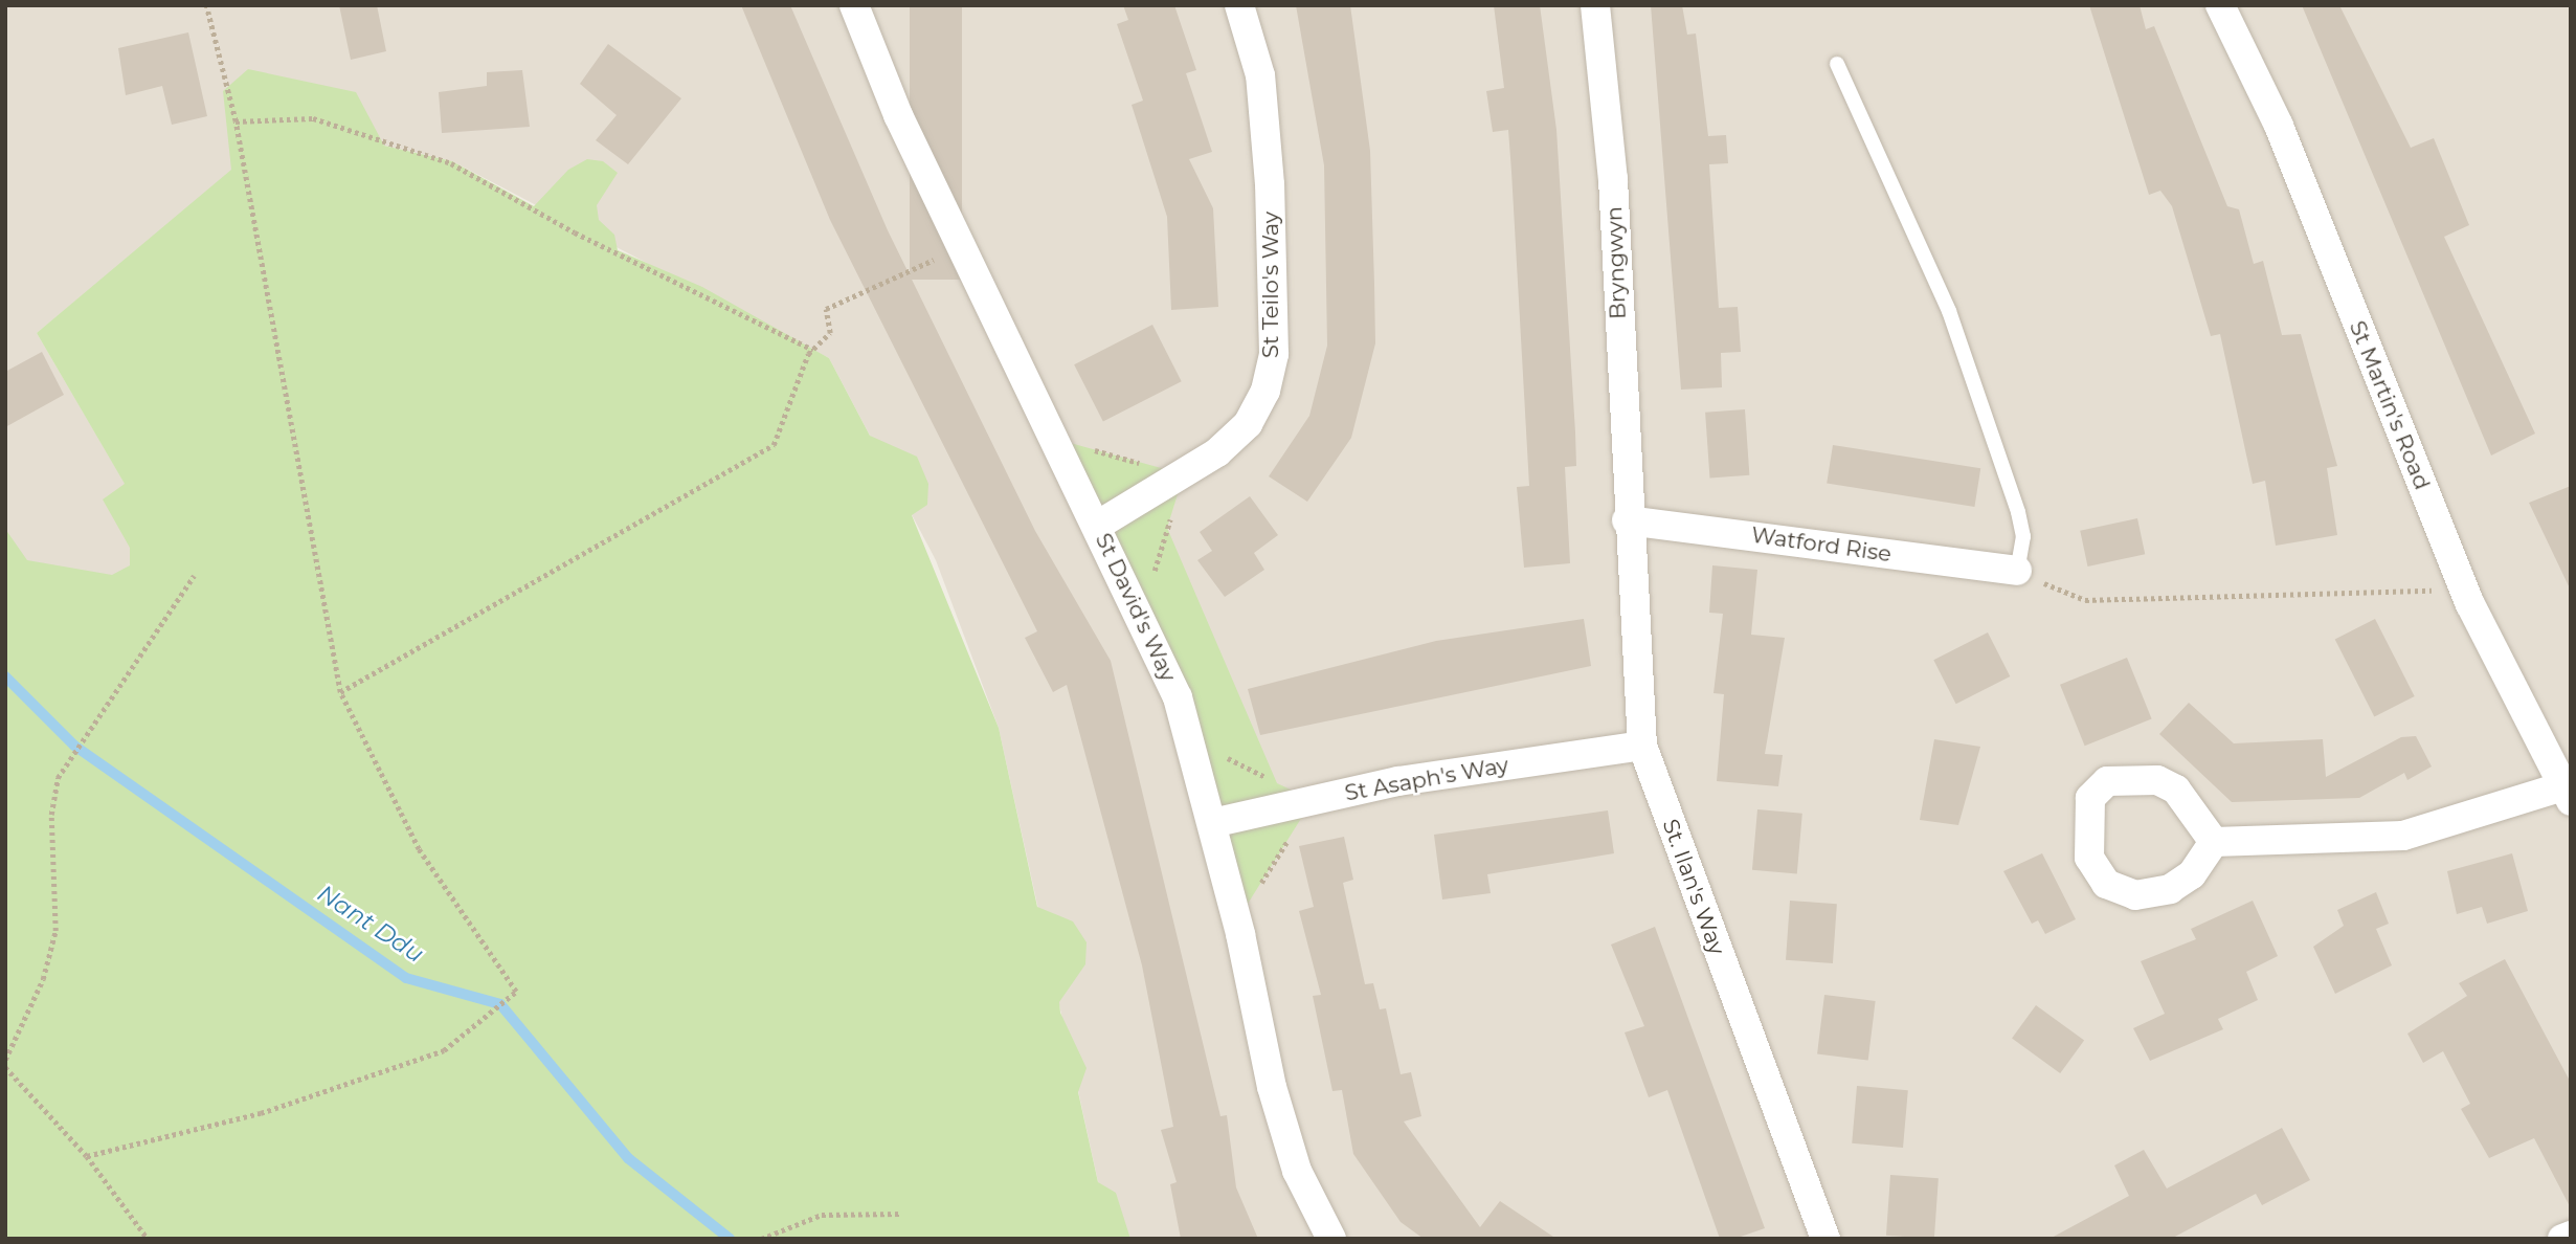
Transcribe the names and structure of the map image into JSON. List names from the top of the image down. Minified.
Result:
{"streets":{"street":["Bryngwyn","St Teilo's Way","St Martin's Road","Watford Rise","St David's Way","St Asaph's Way","St. Ilan's Way"]},"crossings":[["Bryngwyn","Watford Rise"],["Bryngwyn","St. Ilan's Way"],["St Teilo's Way","St David's Way"],["Watford Rise","St. Ilan's Way"],["St David's Way","St Asaph's Way"],["St Asaph's Way","St. Ilan's Way"]],"water":["Nant Ddu"]}
